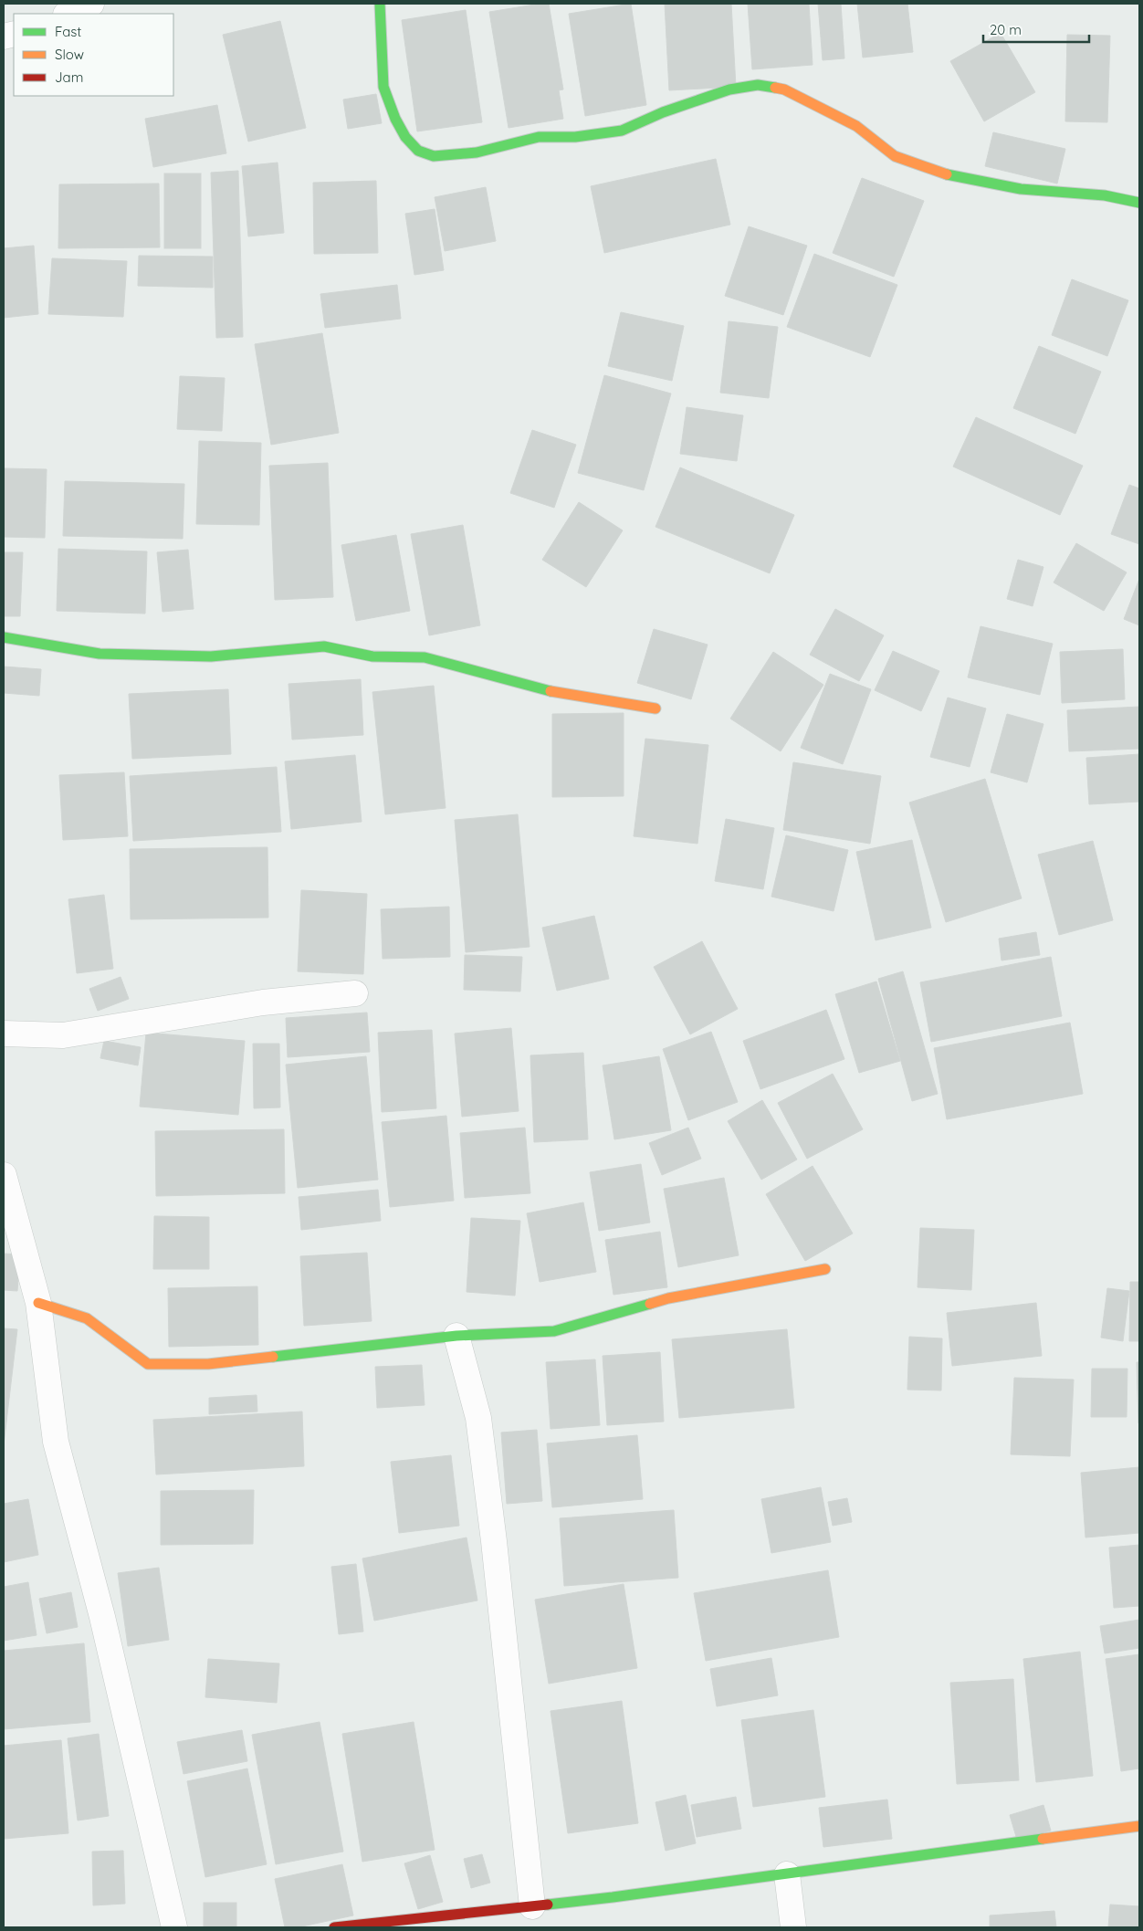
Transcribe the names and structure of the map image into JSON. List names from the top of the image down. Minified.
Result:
{"legend":["Fast","Slow","Jam"],"scale_bar":"20 m"}
